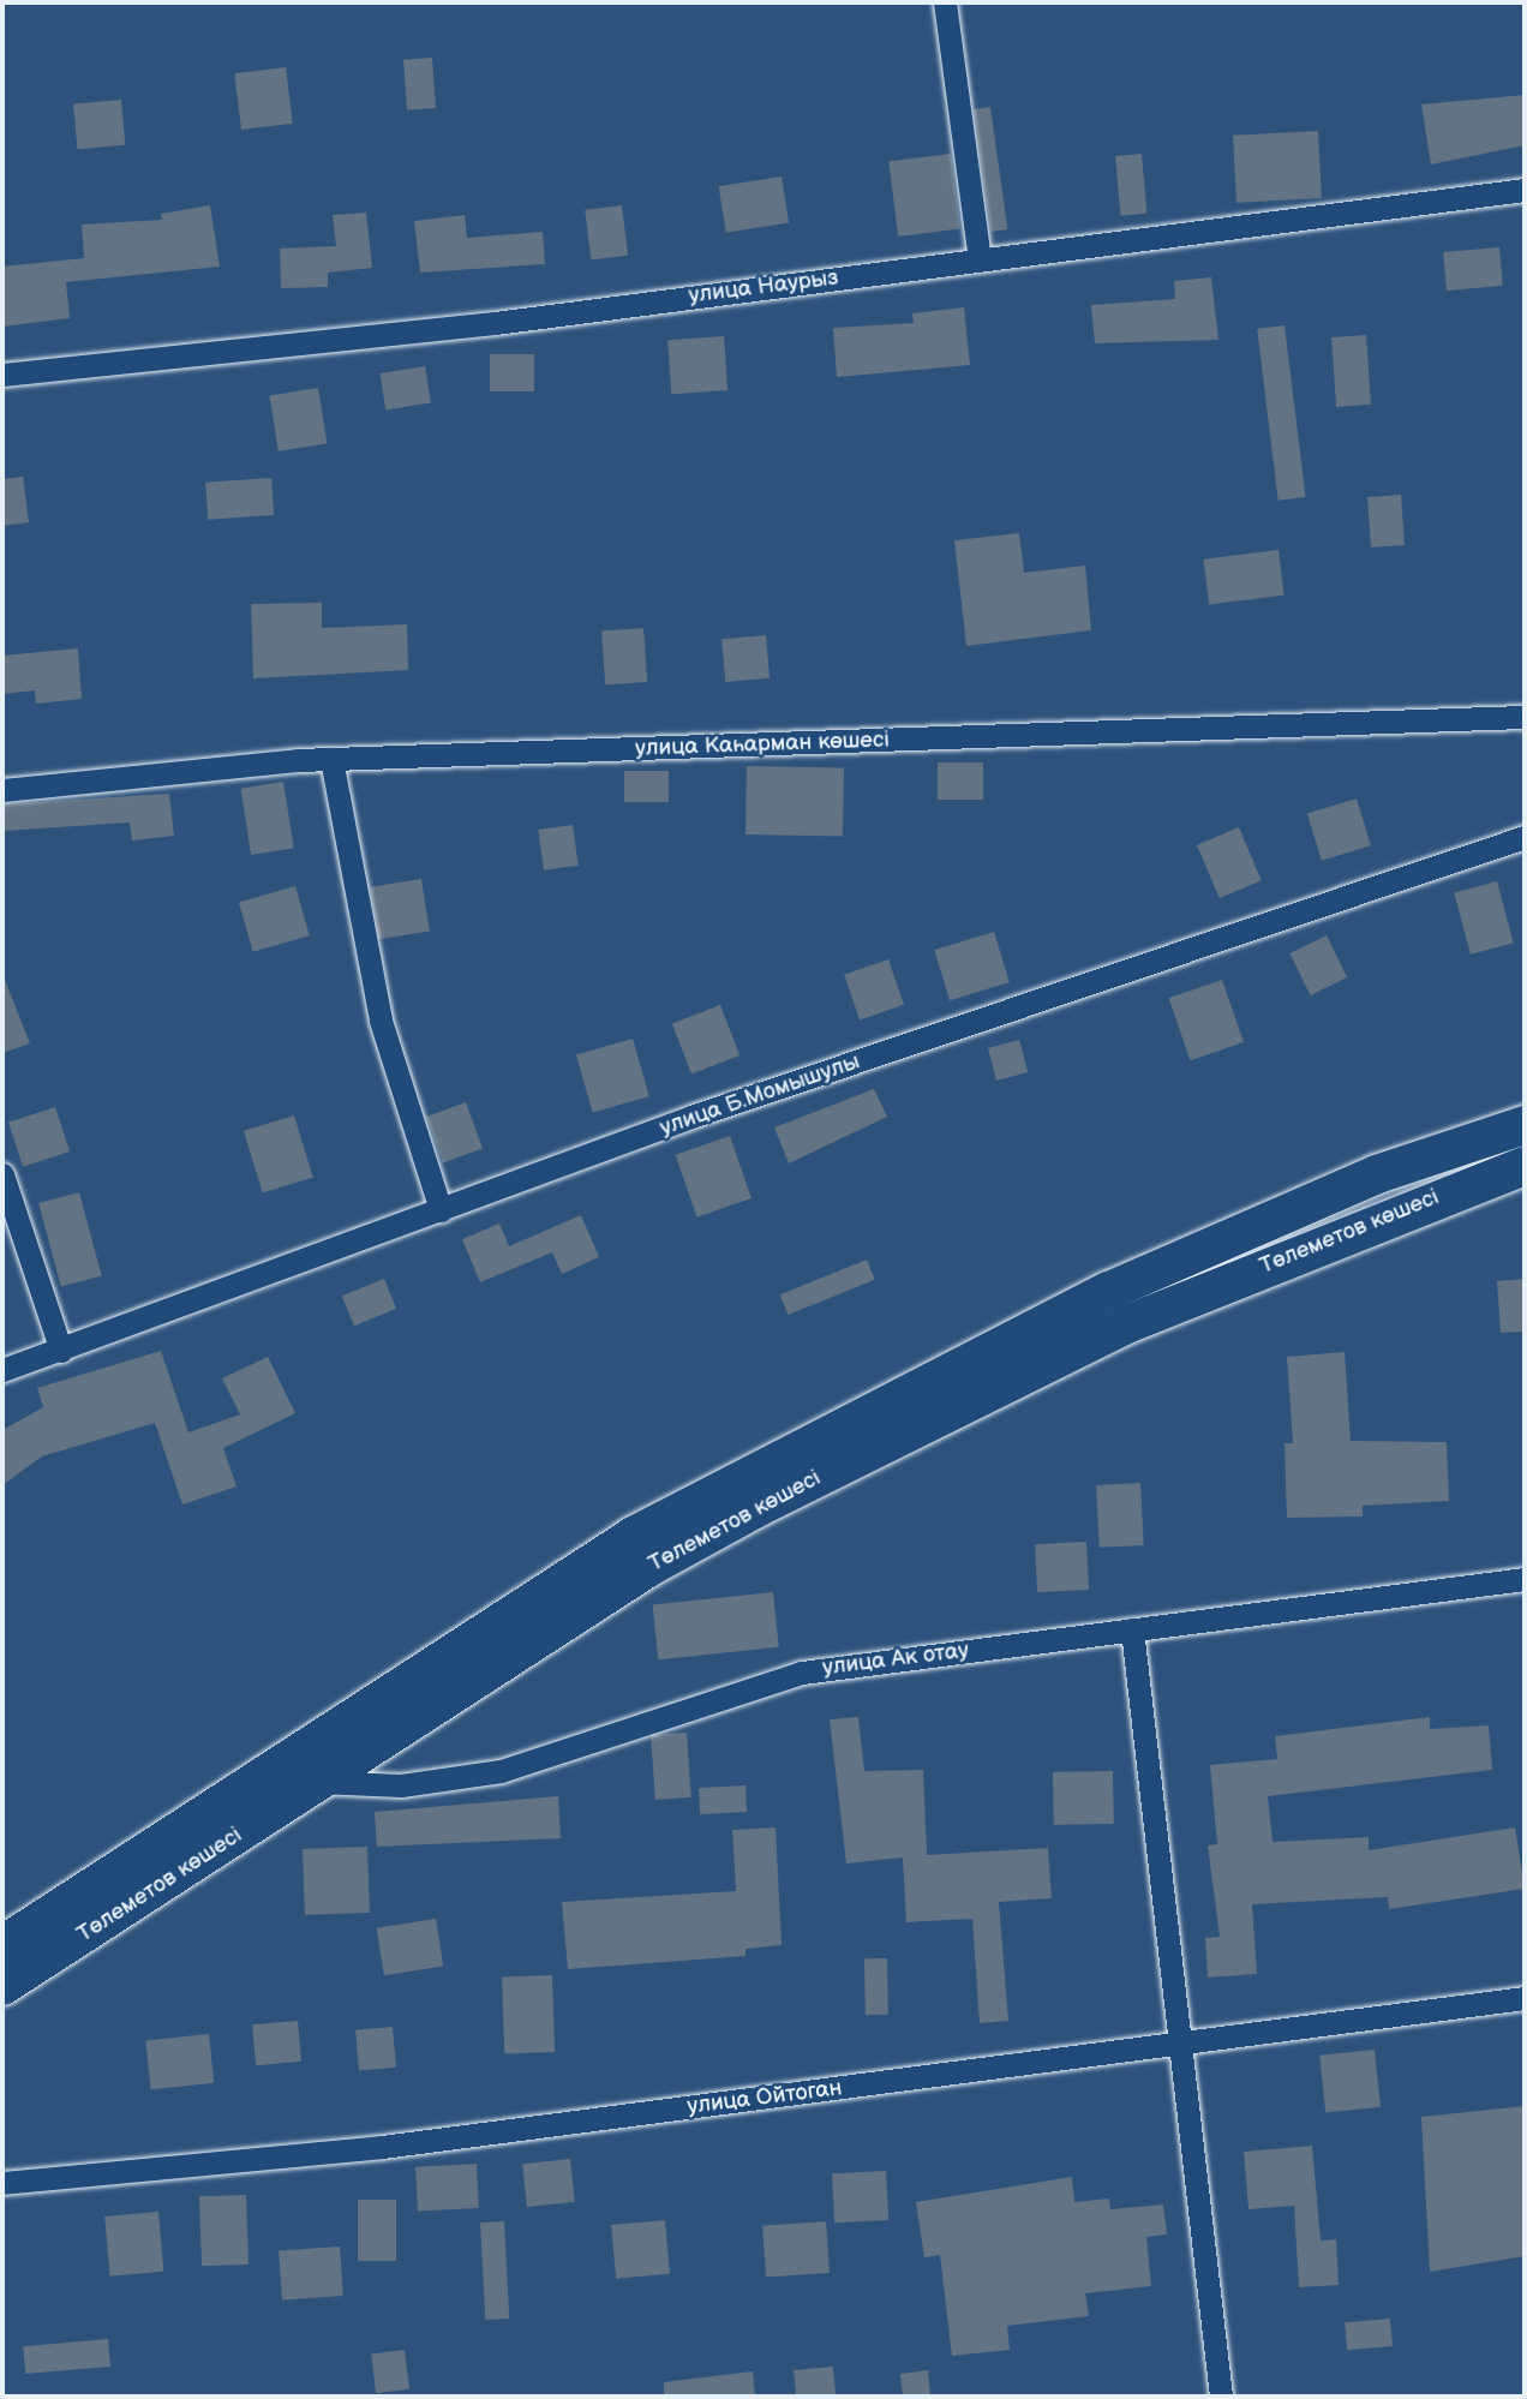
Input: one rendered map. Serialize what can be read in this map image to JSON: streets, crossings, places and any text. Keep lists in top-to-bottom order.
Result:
{
  "streets": {
    "main road": ["Төлеметов көшесі"],
    "street": [
      "улица Наурыз",
      "улица Каһарман көшесі",
      "улица Б.Момышулы",
      "улица Ак отау",
      "улица Ойтоган"
    ]
  },
  "crossings": [
    ["Төлеметов көшесі", "улица Ак отау"]
  ]
}
